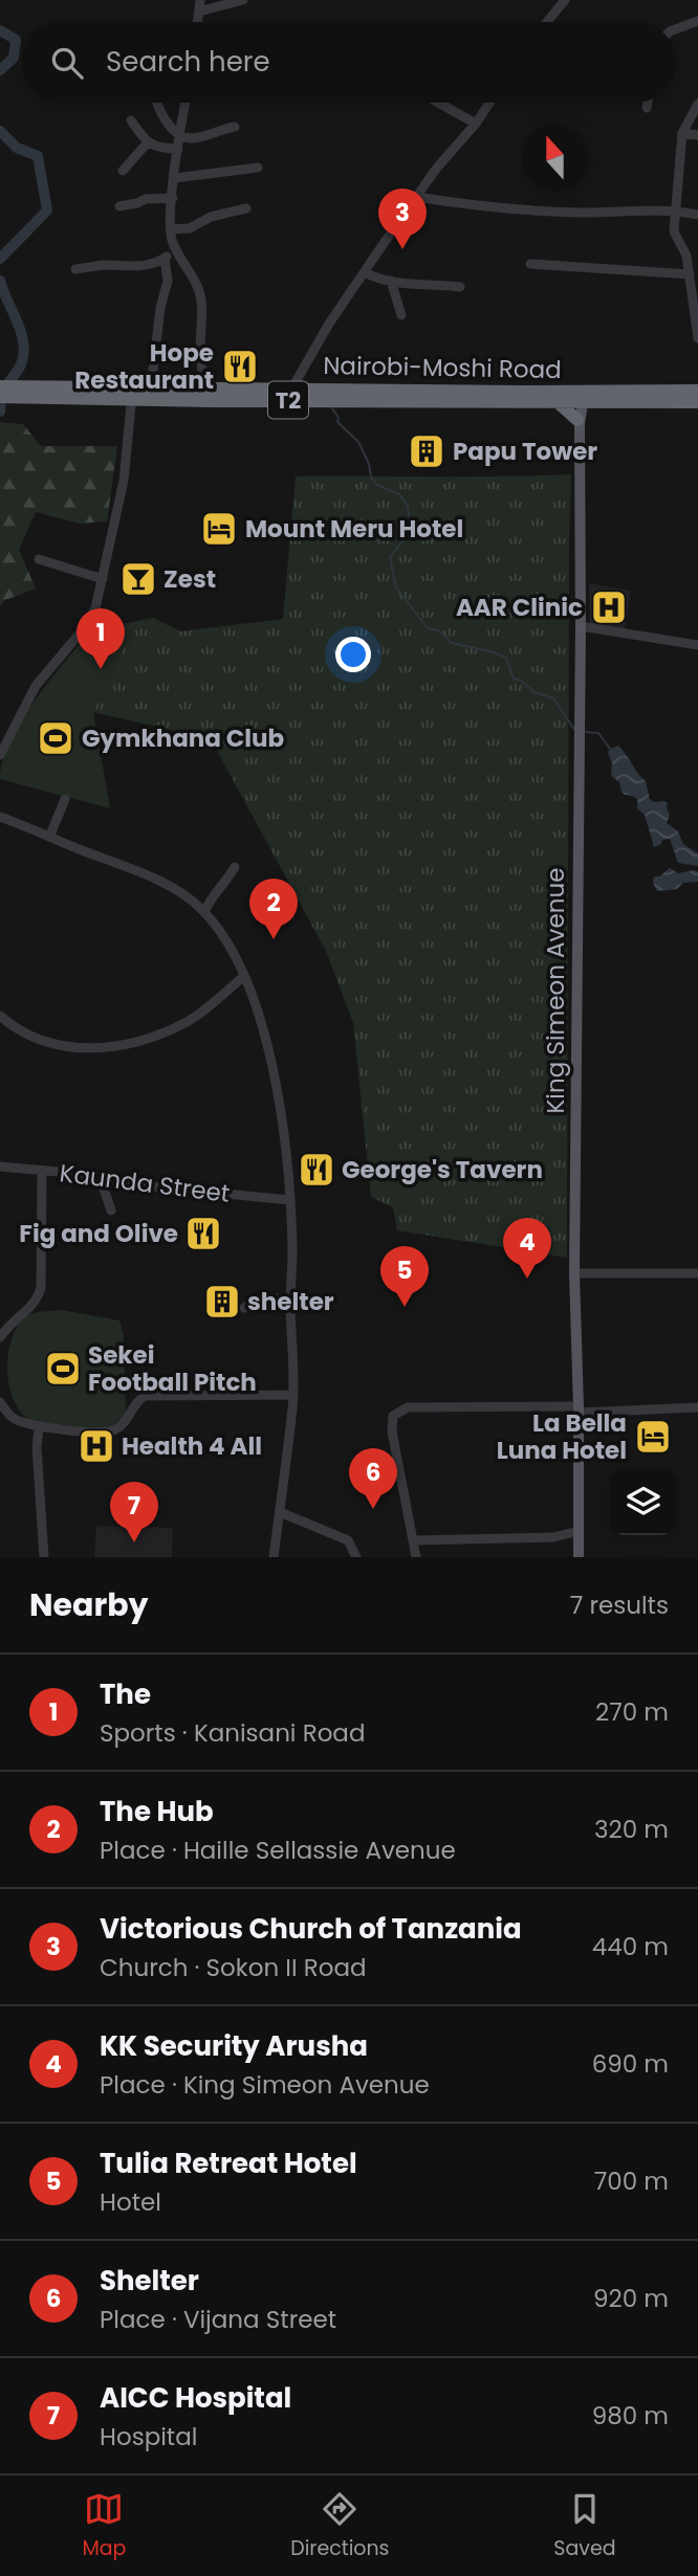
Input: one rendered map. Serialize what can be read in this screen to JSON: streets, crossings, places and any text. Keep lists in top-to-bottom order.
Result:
{
  "streets": {
    "highway": ["Nairobi-Moshi Road", "T2"],
    "main road": ["King Simeon Avenue"],
    "street": ["Kaunda Street"]
  },
  "crossings": [
    ["Nairobi-Moshi Road", "T2"],
    ["Nairobi-Moshi Road", "King Simeon Avenue"],
    ["T2", "King Simeon Avenue"]
  ],
  "places": {
    "restaurant": ["Hope Restaurant", "George's Tavern", "Fig and Olive"],
    "building": ["Papu Tower", "shelter"],
    "hotel": ["Mount Meru Hotel", "La Bella Luna Hotel"],
    "bar": ["Zest"],
    "hospital": ["AAR Clinic", "Health 4 All"],
    "sports": ["Gymkhana Club", "Sekei Football Pitch"]
  },
  "north": "top",
  "page": {
    "search": "Search here",
    "pins": [
      "3",
      "1",
      "2",
      "4",
      "5",
      "6",
      "7"
    ],
    "heading": ["Nearby", "7 results"],
    "list": [
      {
        "mark": "1",
        "name": "The",
        "note": "Sports · Kanisani Road",
        "value": "270 m"
      },
      {
        "mark": "2",
        "name": "The Hub",
        "note": "Place · Haille Sellassie Avenue",
        "value": "320 m"
      },
      {
        "mark": "3",
        "name": "Victorious Church of Tanzania",
        "note": "Church · Sokon II Road",
        "value": "440 m"
      },
      {
        "mark": "4",
        "name": "KK Security Arusha",
        "note": "Place · King Simeon Avenue",
        "value": "690 m"
      },
      {
        "mark": "5",
        "name": "Tulia Retreat Hotel",
        "note": "Hotel",
        "value": "700 m"
      },
      {
        "mark": "6",
        "name": "Shelter",
        "note": "Place · Vijana Street",
        "value": "920 m"
      },
      {
        "mark": "7",
        "name": "AICC Hospital",
        "note": "Hospital",
        "value": "980 m"
      }
    ],
    "nav": ["Map", "Directions", "Saved"]
  }
}
